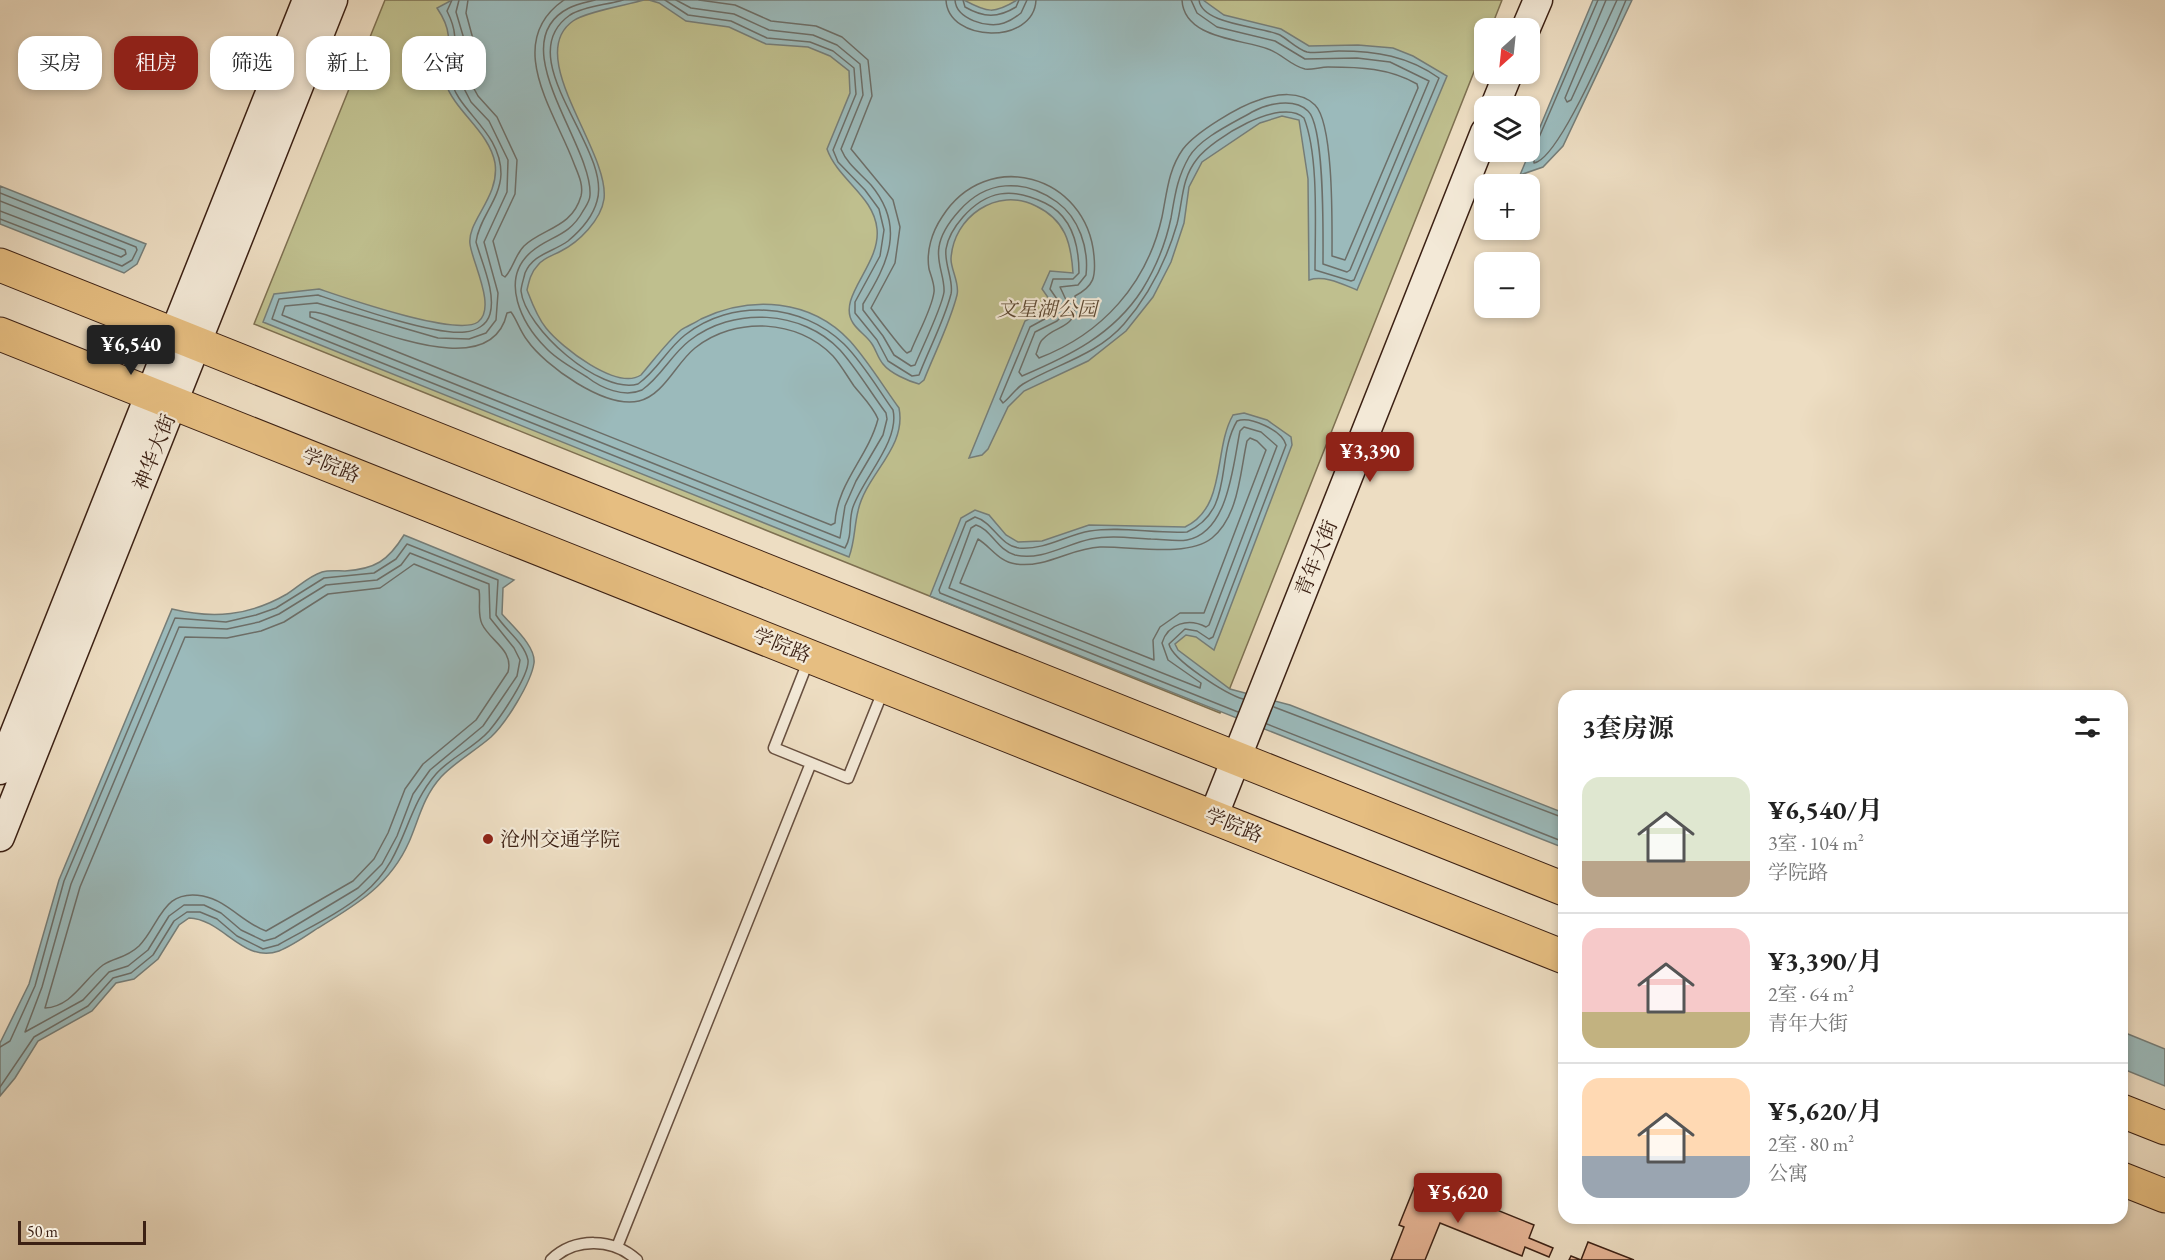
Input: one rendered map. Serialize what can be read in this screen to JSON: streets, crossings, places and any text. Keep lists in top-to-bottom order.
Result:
{
  "streets": {
    "main road": ["神华大街", "学院路", "青年大街"]
  },
  "crossings": [
    ["神华大街", "学院路"],
    ["学院路", "青年大街"]
  ],
  "parks": ["文星湖公园"],
  "places": ["沧州交通学院"],
  "scale_bar": "50 m",
  "north": "bottom left",
  "page": {
    "map_buttons": ["+", "−"],
    "chip": [
      "买房",
      "租房",
      "筛选",
      "新上",
      "公寓"
    ],
    "price": ["¥6,540", "¥3,390", "¥5,620"],
    "heading": "3套房源",
    "list": [
      {
        "name": "¥6,540/月",
        "note": "3室 · 104 m² · 学院路"
      },
      {
        "name": "¥3,390/月",
        "note": "2室 · 64 m² · 青年大街"
      },
      {
        "name": "¥5,620/月",
        "note": "2室 · 80 m² · 公寓"
      }
    ],
    "scale": "50 m"
  }
}
